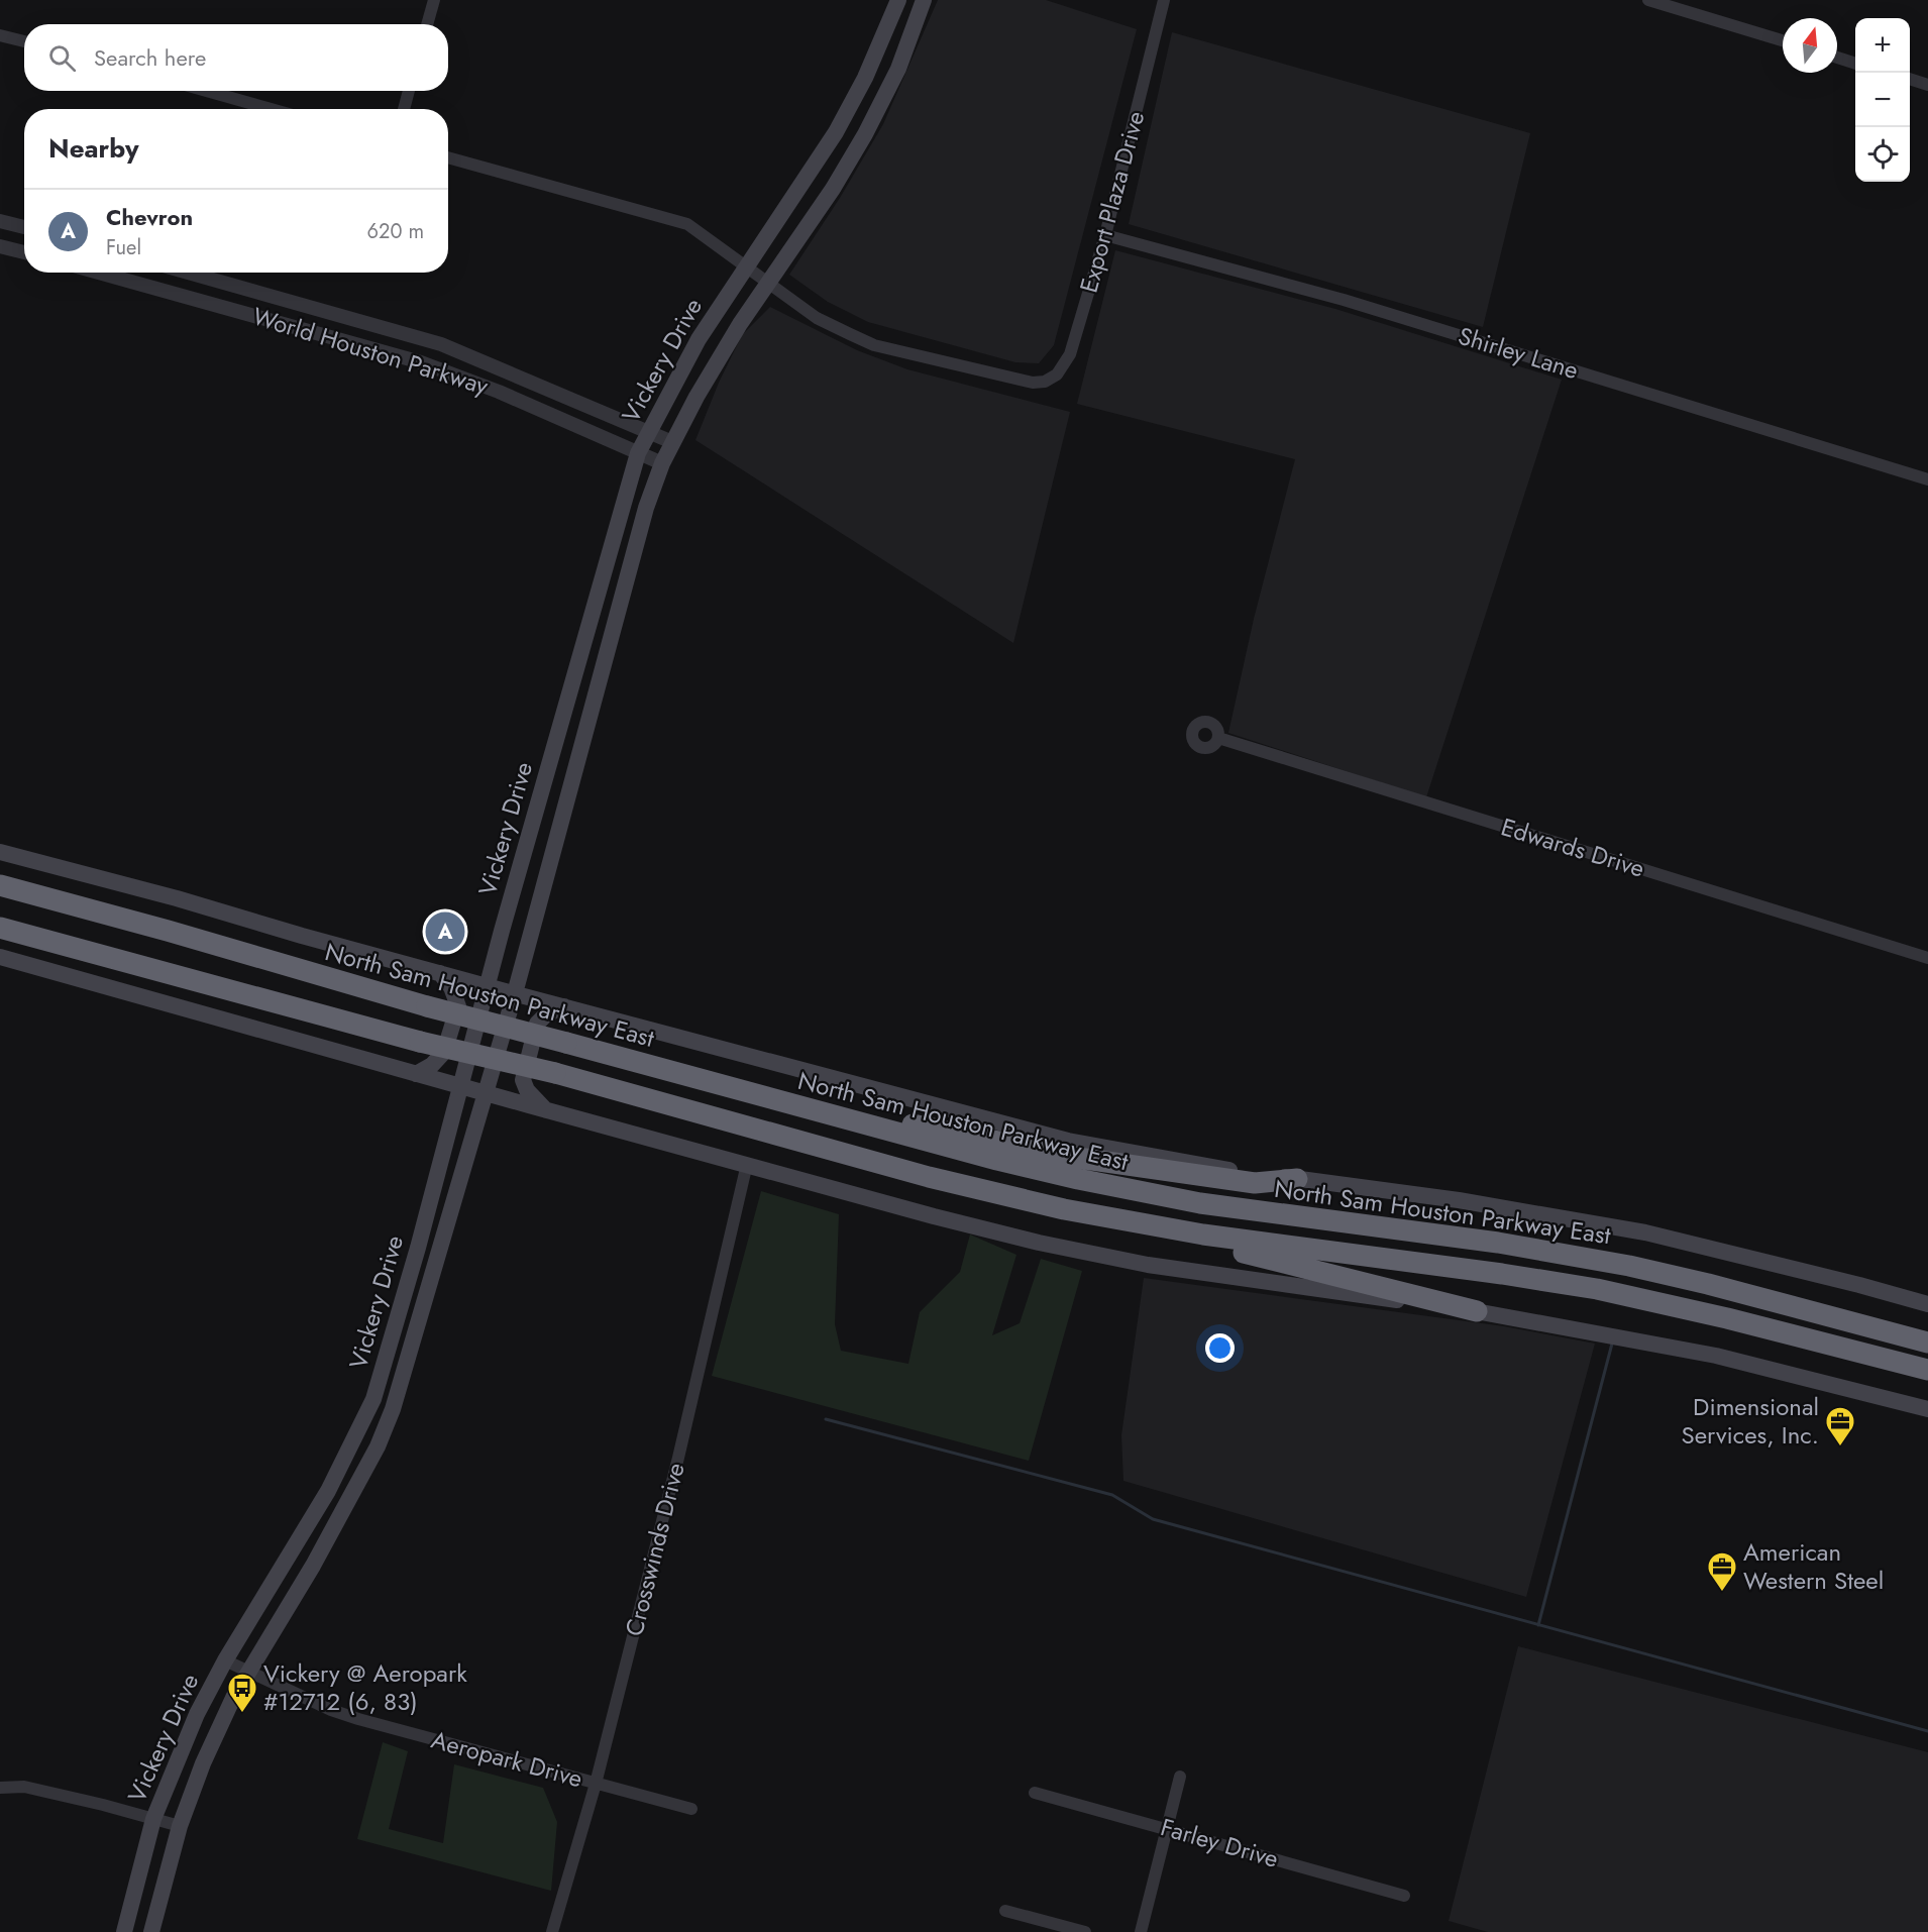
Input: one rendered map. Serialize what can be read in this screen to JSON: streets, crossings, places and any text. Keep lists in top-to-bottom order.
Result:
{
  "streets": {
    "highway": ["North Sam Houston Parkway East"],
    "main road": ["Vickery Drive"],
    "street": [
      "Export Plaza Drive",
      "World Houston Parkway",
      "Shirley Lane",
      "Edwards Drive",
      "Crosswinds Drive",
      "Aeropark Drive",
      "Farley Drive"
    ]
  },
  "crossings": [
    ["Export Plaza Drive", "Shirley Lane"],
    ["Export Plaza Drive", "Vickery Drive"],
    ["World Houston Parkway", "Vickery Drive"],
    ["Vickery Drive", "North Sam Houston Parkway East"],
    ["Vickery Drive", "Aeropark Drive"],
    ["Crosswinds Drive", "Aeropark Drive"]
  ],
  "places": {
    "office": ["Dimensional Services, Inc.", "American Western Steel"],
    "bus stop": ["Vickery @ Aeropark #12712 (6, 83)"]
  },
  "north": "top",
  "page": {
    "map_buttons": ["+", "−"],
    "search": "Search here",
    "heading": "Nearby",
    "list": [
      {
        "mark": "A",
        "name": "Chevron",
        "note": "Fuel",
        "value": "620 m"
      }
    ],
    "pins": "A"
  }
}
